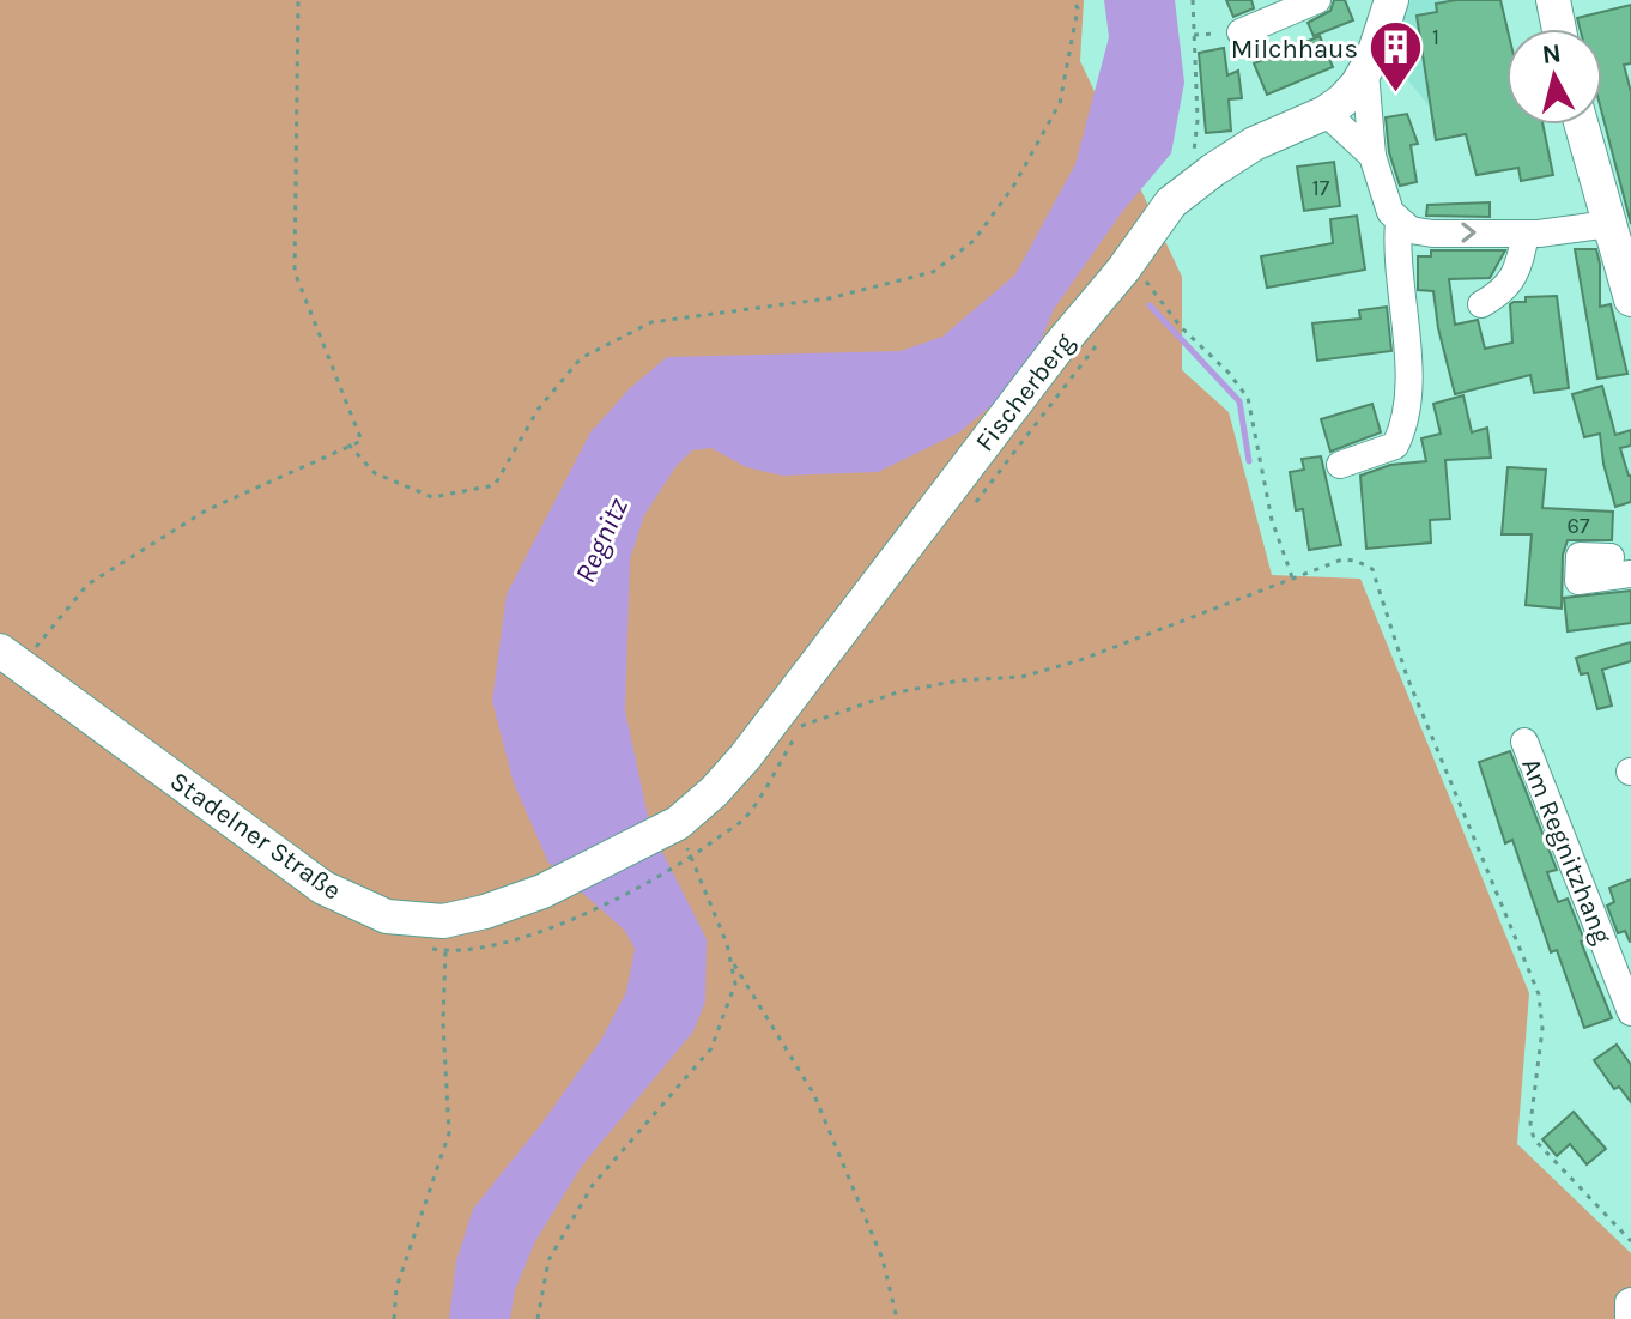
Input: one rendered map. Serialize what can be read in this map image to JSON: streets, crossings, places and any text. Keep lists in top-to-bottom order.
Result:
{
  "streets": {
    "main road": ["Fischerberg", "Stadelner Straße"],
    "street": ["Am Regnitzhang"]
  },
  "crossings": [
    ["Fischerberg", "Stadelner Straße"]
  ],
  "water": ["Regnitz"],
  "places": {
    "building": ["Milchhaus"]
  },
  "house_numbers": ["1", "17", "67"],
  "north": "top"
}
